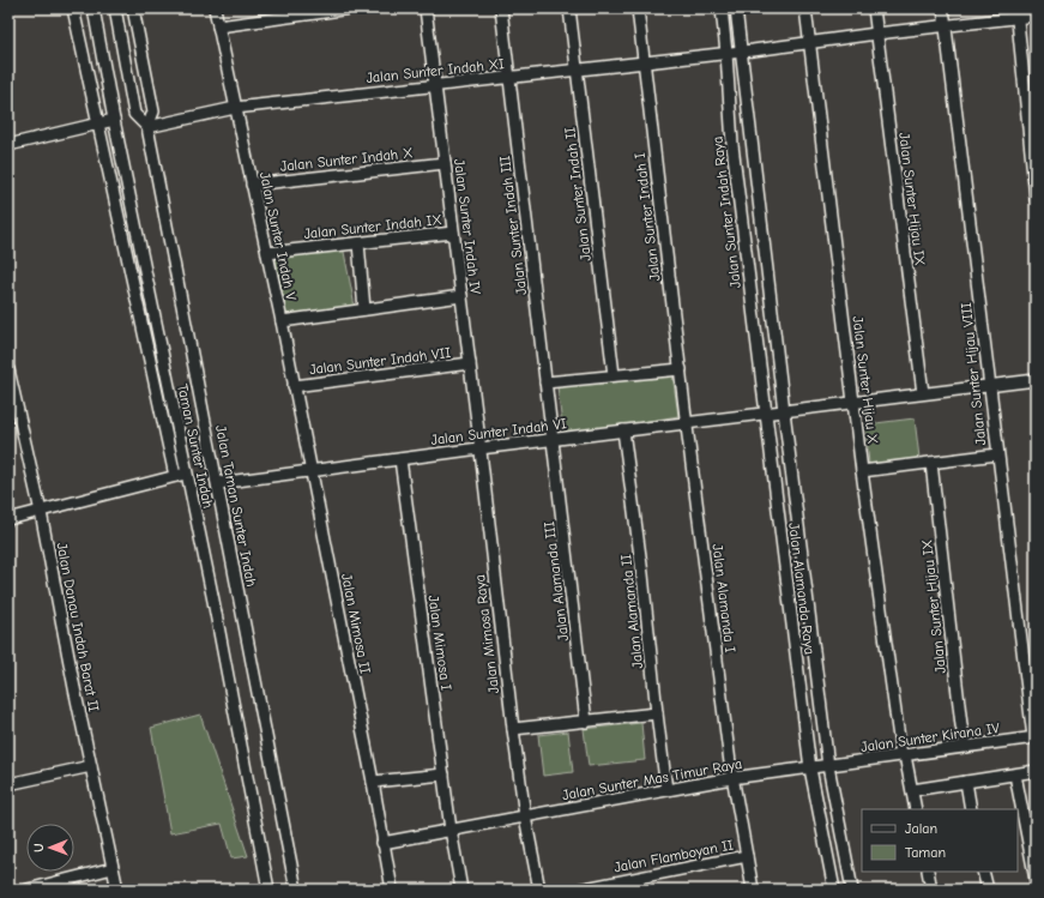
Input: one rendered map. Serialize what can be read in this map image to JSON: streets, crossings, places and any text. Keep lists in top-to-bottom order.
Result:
{
  "streets": {
    "street": [
      "Jalan Sunter Indah XI",
      "Jalan Sunter Indah X",
      "Jalan Sunter Indah II",
      "Jalan Sunter Hijau IX",
      "Jalan Sunter Indah Raya",
      "Jalan Sunter Indah I",
      "Jalan Sunter Indah III",
      "Jalan Sunter Indah IX",
      "Jalan Sunter Indah IV",
      "Jalan Sunter Indah V",
      "Jalan Sunter Indah VII",
      "Jalan Sunter Hijau VIII",
      "Jalan Sunter Hijau X",
      "Jalan Sunter Indah VI",
      "Taman Sunter Indah",
      "Jalan Taman Sunter Indah",
      "Jalan Alamanda III",
      "Jalan Alamanda Raya",
      "Jalan Alamanda I",
      "Jalan Alamanda II",
      "Jalan Mimosa II",
      "Jalan Danau Indah Barat II",
      "Jalan Mimosa Raya",
      "Jalan Mimosa I",
      "Jalan Sunter Kirana IV",
      "Jalan Sunter Mas Timur Raya",
      "Jalan Flamboyan II"
    ]
  },
  "crossings": [
    ["Jalan Sunter Indah XI", "Jalan Sunter Indah II"],
    ["Jalan Sunter Indah XI", "Jalan Sunter Hijau IX"],
    ["Jalan Sunter Indah XI", "Jalan Sunter Indah Raya"],
    ["Jalan Sunter Indah XI", "Jalan Sunter Indah I"],
    ["Jalan Sunter Indah XI", "Jalan Sunter Indah III"],
    ["Jalan Sunter Indah XI", "Jalan Sunter Indah IV"],
    ["Jalan Sunter Indah XI", "Jalan Sunter Indah V"],
    ["Jalan Sunter Indah XI", "Jalan Sunter Hijau VIII"],
    ["Jalan Sunter Indah XI", "Jalan Sunter Hijau X"],
    ["Jalan Sunter Indah XI", "Jalan Taman Sunter Indah"],
    ["Jalan Sunter Indah X", "Jalan Sunter Indah IV"],
    ["Jalan Sunter Indah X", "Jalan Sunter Indah V"],
    ["Jalan Sunter Hijau IX", "Jalan Sunter Indah VI"],
    ["Jalan Sunter Hijau IX", "Jalan Sunter Kirana IV"],
    ["Jalan Sunter Indah Raya", "Jalan Sunter Indah VI"],
    ["Jalan Sunter Indah Raya", "Jalan Alamanda Raya"],
    ["Jalan Sunter Indah I", "Jalan Sunter Indah VI"],
    ["Jalan Sunter Indah I", "Jalan Alamanda I"],
    ["Jalan Sunter Indah III", "Jalan Sunter Indah VI"],
    ["Jalan Sunter Indah III", "Jalan Alamanda III"],
    ["Jalan Sunter Indah IX", "Jalan Sunter Indah IV"],
    ["Jalan Sunter Indah IX", "Jalan Sunter Indah V"],
    ["Jalan Sunter Indah IV", "Jalan Sunter Indah VII"],
    ["Jalan Sunter Indah IV", "Jalan Sunter Indah VI"],
    ["Jalan Sunter Indah IV", "Jalan Mimosa Raya"],
    ["Jalan Sunter Indah V", "Jalan Sunter Indah VII"],
    ["Jalan Sunter Indah V", "Jalan Sunter Indah VI"],
    ["Jalan Sunter Indah V", "Jalan Mimosa II"],
    ["Jalan Sunter Hijau VIII", "Jalan Sunter Indah VI"],
    ["Jalan Sunter Hijau VIII", "Jalan Sunter Kirana IV"],
    ["Jalan Sunter Hijau X", "Jalan Sunter Indah VI"],
    ["Jalan Sunter Hijau X", "Jalan Sunter Kirana IV"],
    ["Jalan Sunter Indah VI", "Jalan Taman Sunter Indah"],
    ["Jalan Sunter Indah VI", "Jalan Alamanda III"],
    ["Jalan Sunter Indah VI", "Jalan Alamanda Raya"],
    ["Jalan Sunter Indah VI", "Jalan Alamanda I"],
    ["Jalan Sunter Indah VI", "Jalan Alamanda II"],
    ["Jalan Sunter Indah VI", "Jalan Mimosa II"],
    ["Jalan Sunter Indah VI", "Jalan Mimosa Raya"],
    ["Jalan Sunter Indah VI", "Jalan Mimosa I"],
    ["Jalan Alamanda Raya", "Jalan Sunter Kirana IV"],
    ["Jalan Alamanda Raya", "Jalan Sunter Mas Timur Raya"],
    ["Jalan Alamanda I", "Jalan Sunter Mas Timur Raya"],
    ["Jalan Alamanda I", "Jalan Flamboyan II"],
    ["Jalan Alamanda II", "Jalan Sunter Mas Timur Raya"],
    ["Jalan Mimosa II", "Jalan Sunter Mas Timur Raya"],
    ["Jalan Mimosa Raya", "Jalan Sunter Mas Timur Raya"],
    ["Jalan Mimosa I", "Jalan Sunter Mas Timur Raya"],
    ["Jalan Sunter Kirana IV", "Jalan Sunter Mas Timur Raya"]
  ],
  "legend": ["Jalan", "Taman"],
  "north": "left"
}
